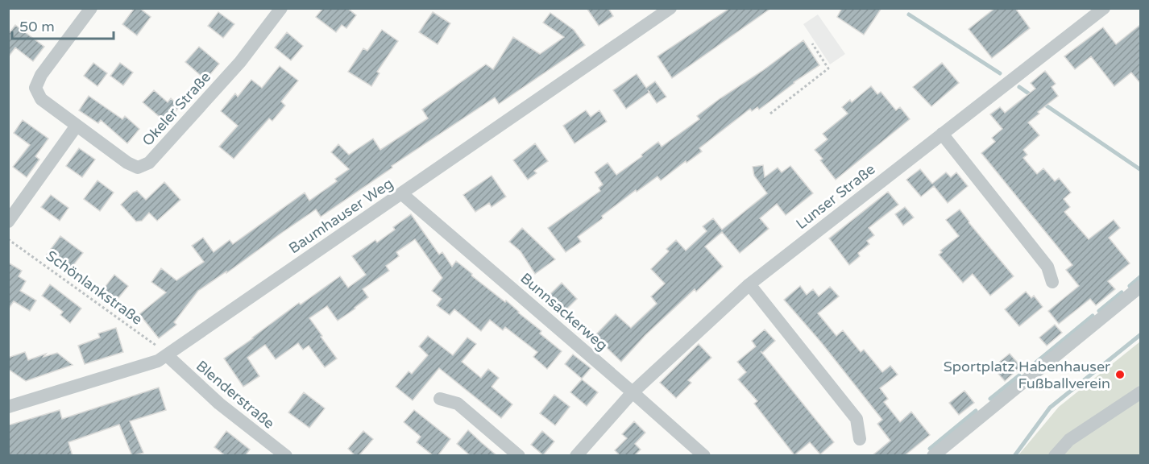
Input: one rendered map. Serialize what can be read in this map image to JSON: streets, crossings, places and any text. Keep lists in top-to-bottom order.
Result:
{
  "streets": {
    "street": [
      "Okeler Straße",
      "Lunser Straße",
      "Baumhauser Weg",
      "Bunnsackerweg",
      "Blenderstraße"
    ],
    "path": ["Schönlankstraße"]
  },
  "crossings": [
    ["Lunser Straße", "Bunnsackerweg"],
    ["Baumhauser Weg", "Schönlankstraße"],
    ["Baumhauser Weg", "Bunnsackerweg"],
    ["Baumhauser Weg", "Blenderstraße"],
    ["Schönlankstraße", "Blenderstraße"]
  ],
  "places": ["Sportplatz Habenhauser Fußballverein"],
  "scale_bar": "50 m"
}
